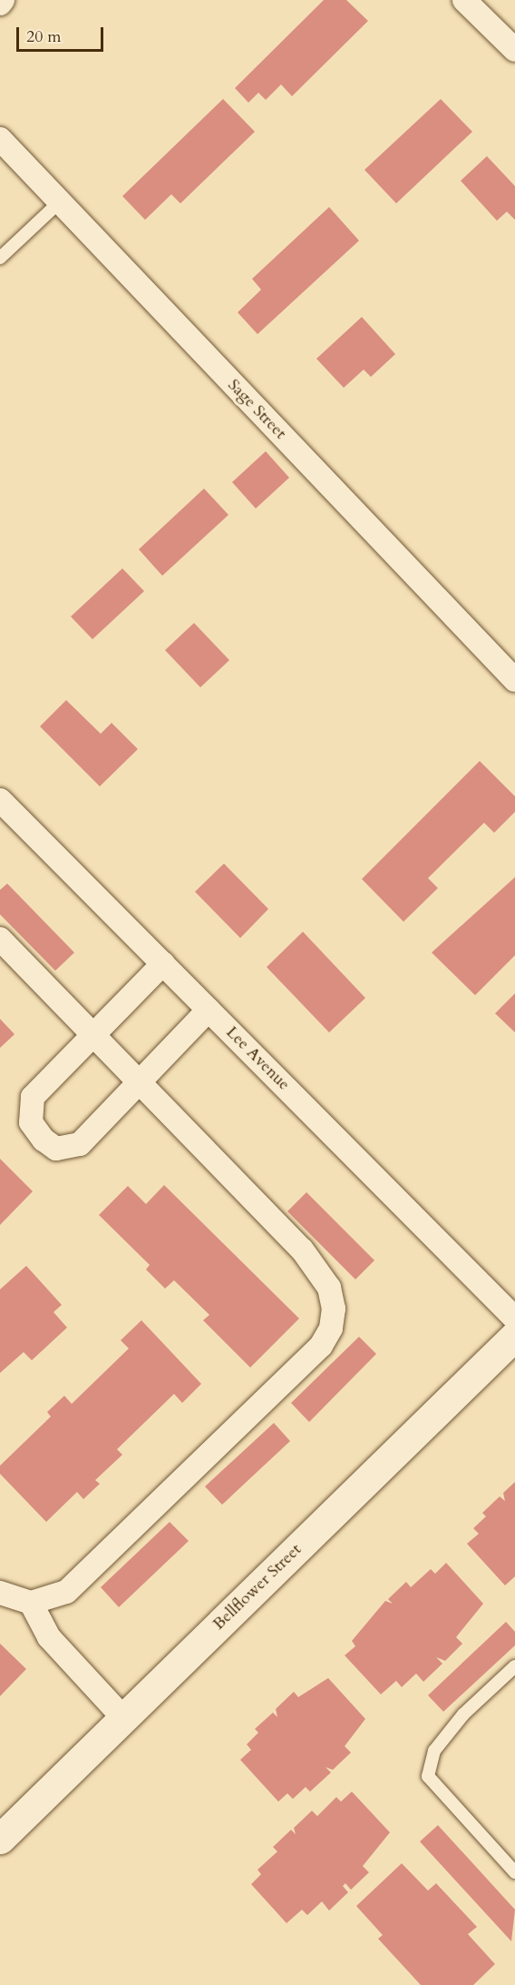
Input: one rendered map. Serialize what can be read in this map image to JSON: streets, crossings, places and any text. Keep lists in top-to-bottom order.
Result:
{
  "streets": {
    "street": ["Sage Street", "Lee Avenue", "Bellflower Street"]
  },
  "scale_bar": "20 m"
}
